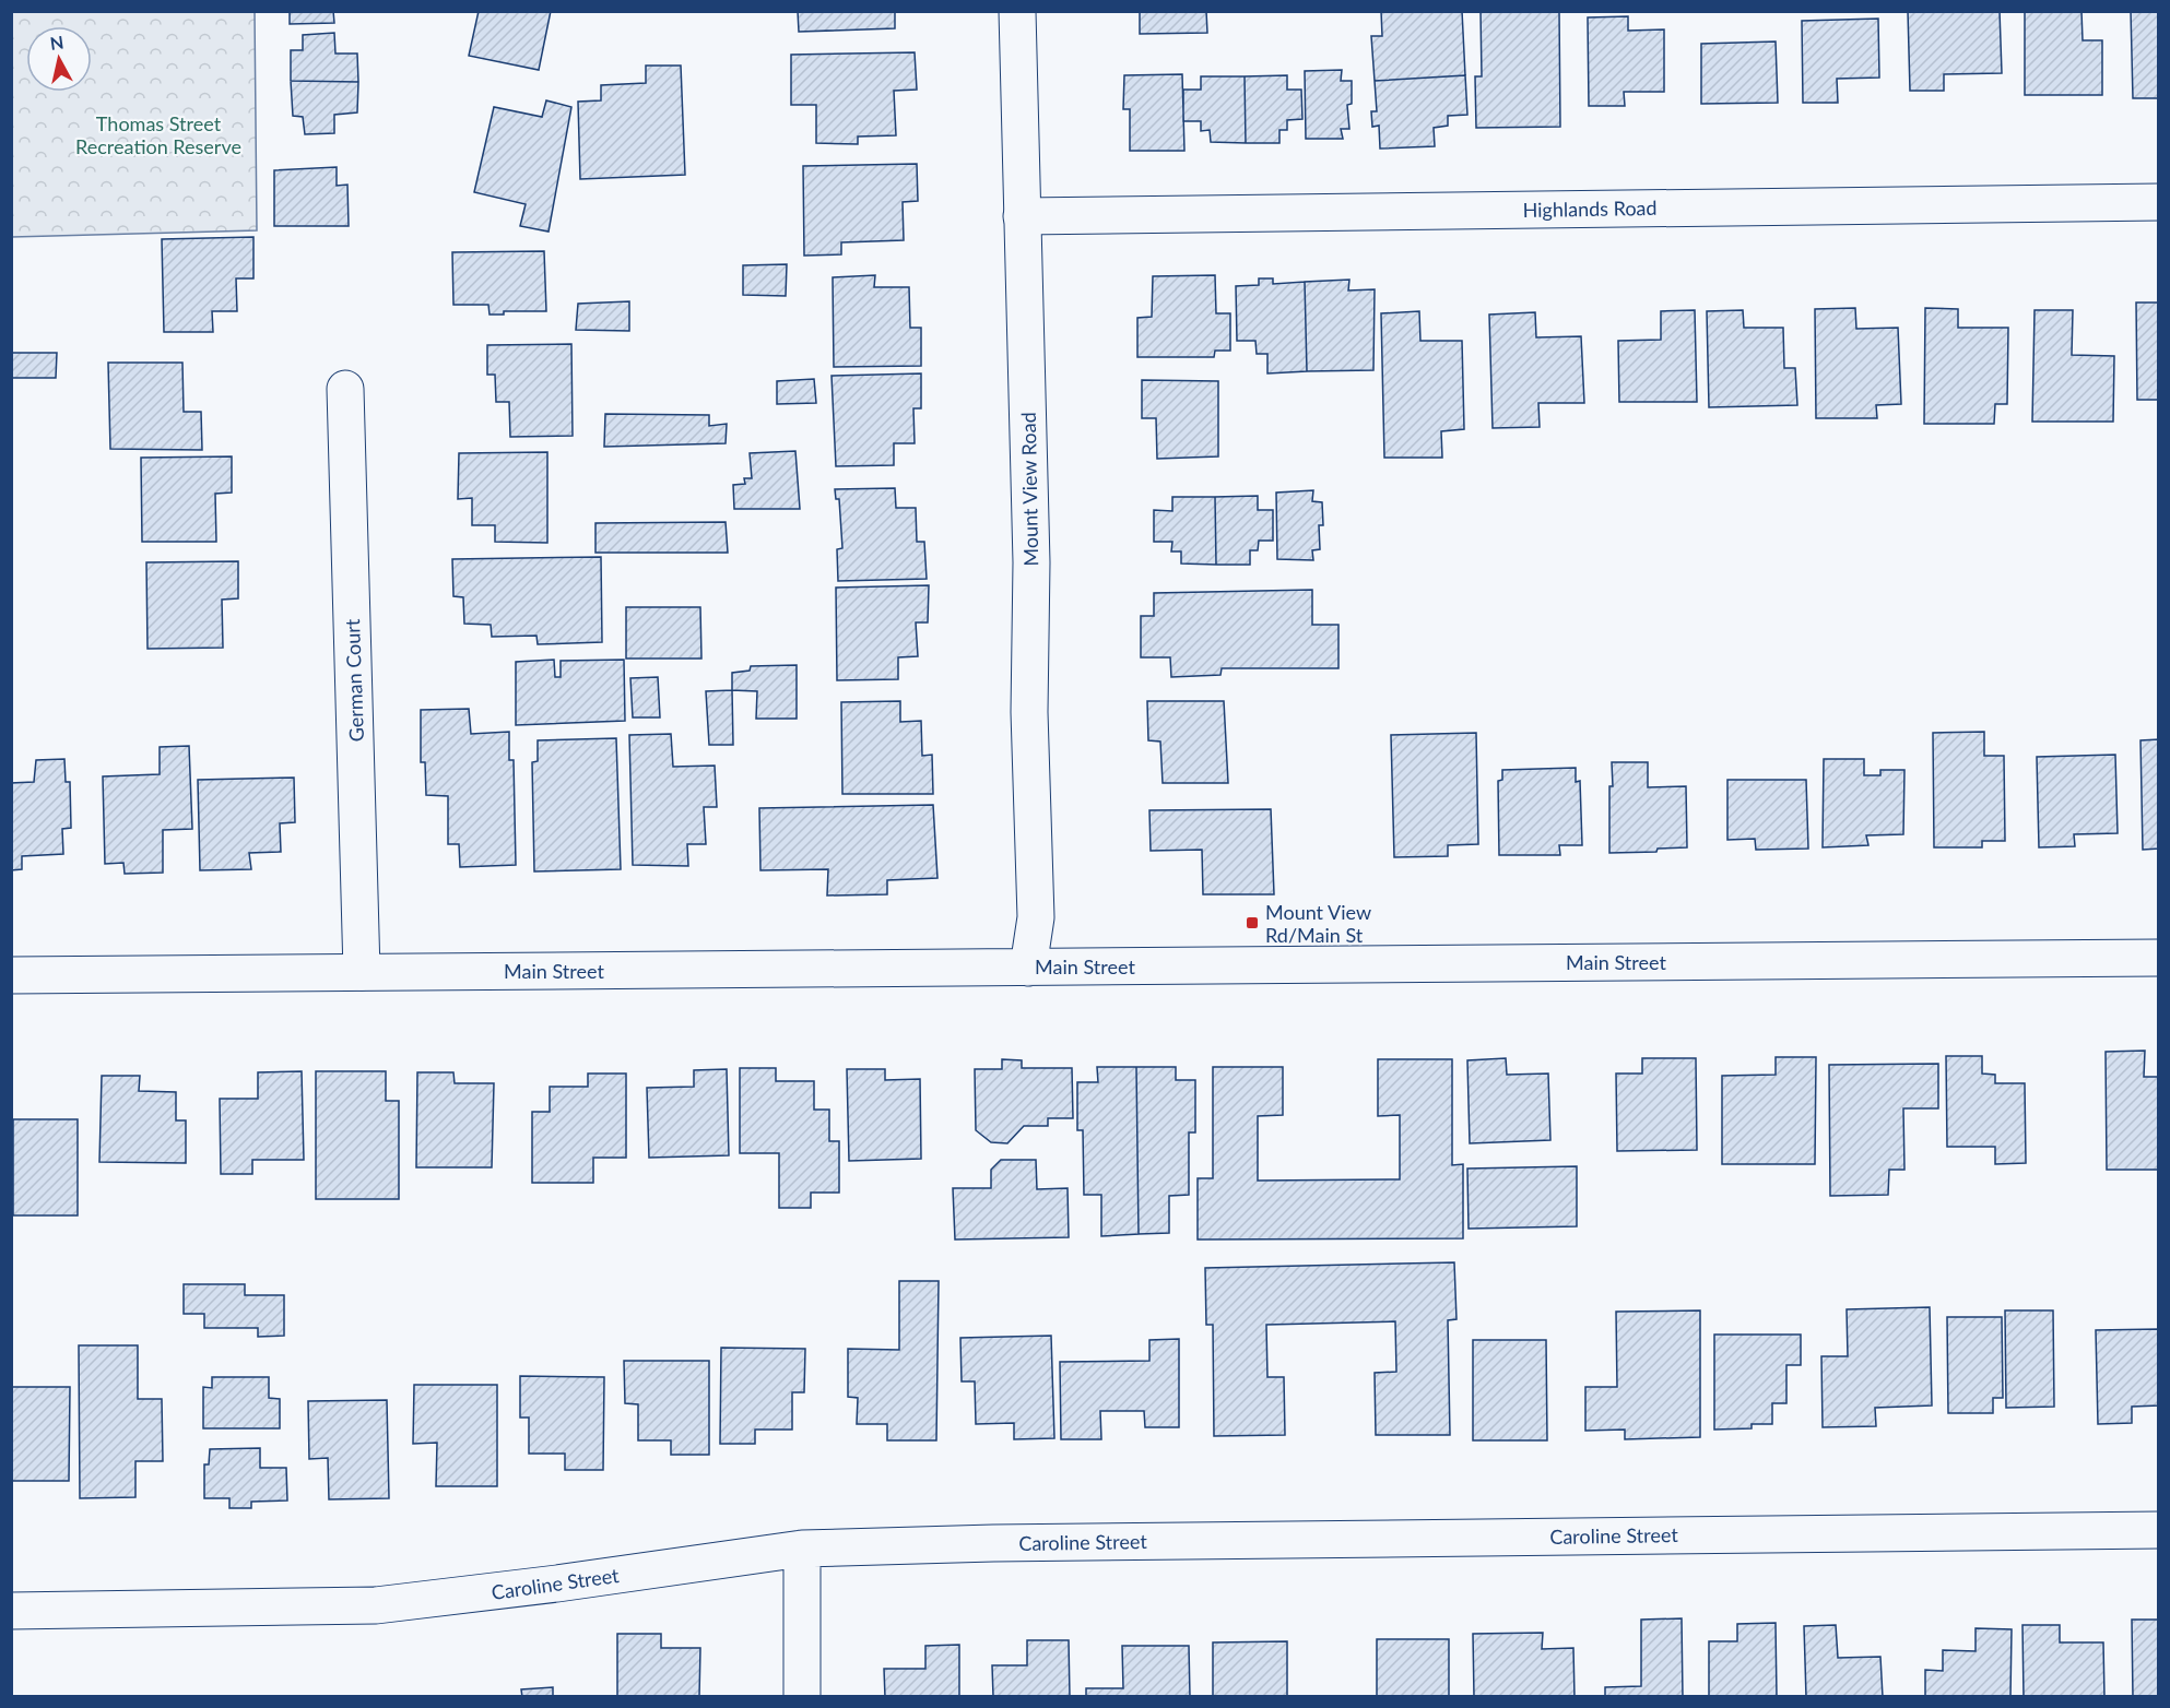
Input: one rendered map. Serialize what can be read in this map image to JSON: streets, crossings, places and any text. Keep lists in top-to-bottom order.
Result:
{
  "streets": {
    "street": [
      "Highlands Road",
      "Mount View Road",
      "German Court",
      "Main Street",
      "Caroline Street"
    ]
  },
  "crossings": [
    ["Highlands Road", "Mount View Road"],
    ["Mount View Road", "Main Street"],
    ["German Court", "Main Street"]
  ],
  "parks": ["Thomas Street Recreation Reserve"],
  "places": {
    "transit": ["Mount View Rd/Main St"]
  },
  "north": "top"
}
